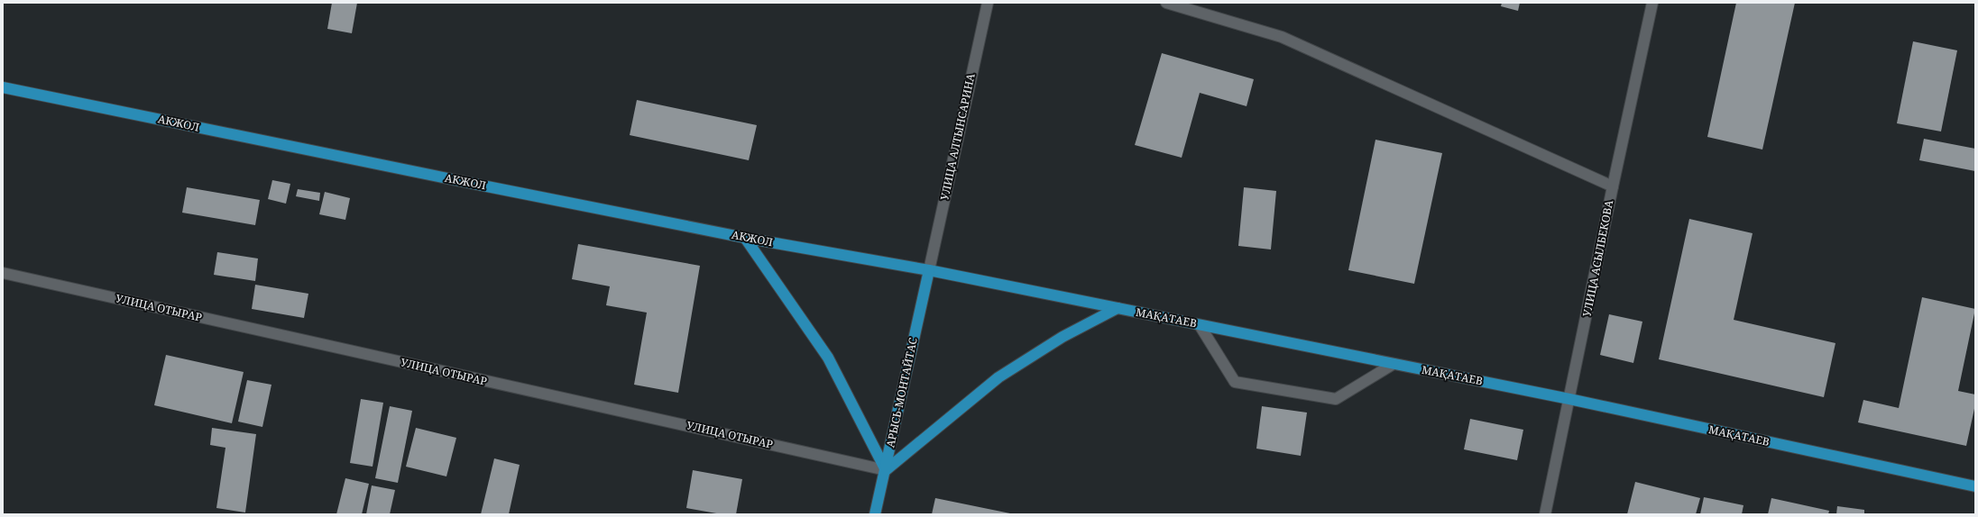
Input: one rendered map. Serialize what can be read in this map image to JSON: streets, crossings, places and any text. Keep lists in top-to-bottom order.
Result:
{
  "streets": {
    "main road": ["АКЖОЛ", "МАҚАТАЕВ", "АРЫСЬ-МОНТАЙТАС"],
    "street": ["УЛИЦА АЛТЫНСАРИНА", "УЛИЦА АСЫЛБЕКОВА", "УЛИЦА ОТЫРАР"]
  },
  "crossings": [
    ["АКЖОЛ", "УЛИЦА АЛТЫНСАРИНА"],
    ["АКЖОЛ", "МАҚАТАЕВ"],
    ["АКЖОЛ", "АРЫСЬ-МОНТАЙТАС"],
    ["УЛИЦА АЛТЫНСАРИНА", "МАҚАТАЕВ"],
    ["УЛИЦА АЛТЫНСАРИНА", "АРЫСЬ-МОНТАЙТАС"],
    ["УЛИЦА АСЫЛБЕКОВА", "МАҚАТАЕВ"],
    ["УЛИЦА ОТЫРАР", "АРЫСЬ-МОНТАЙТАС"],
    ["МАҚАТАЕВ", "АРЫСЬ-МОНТАЙТАС"]
  ]
}
